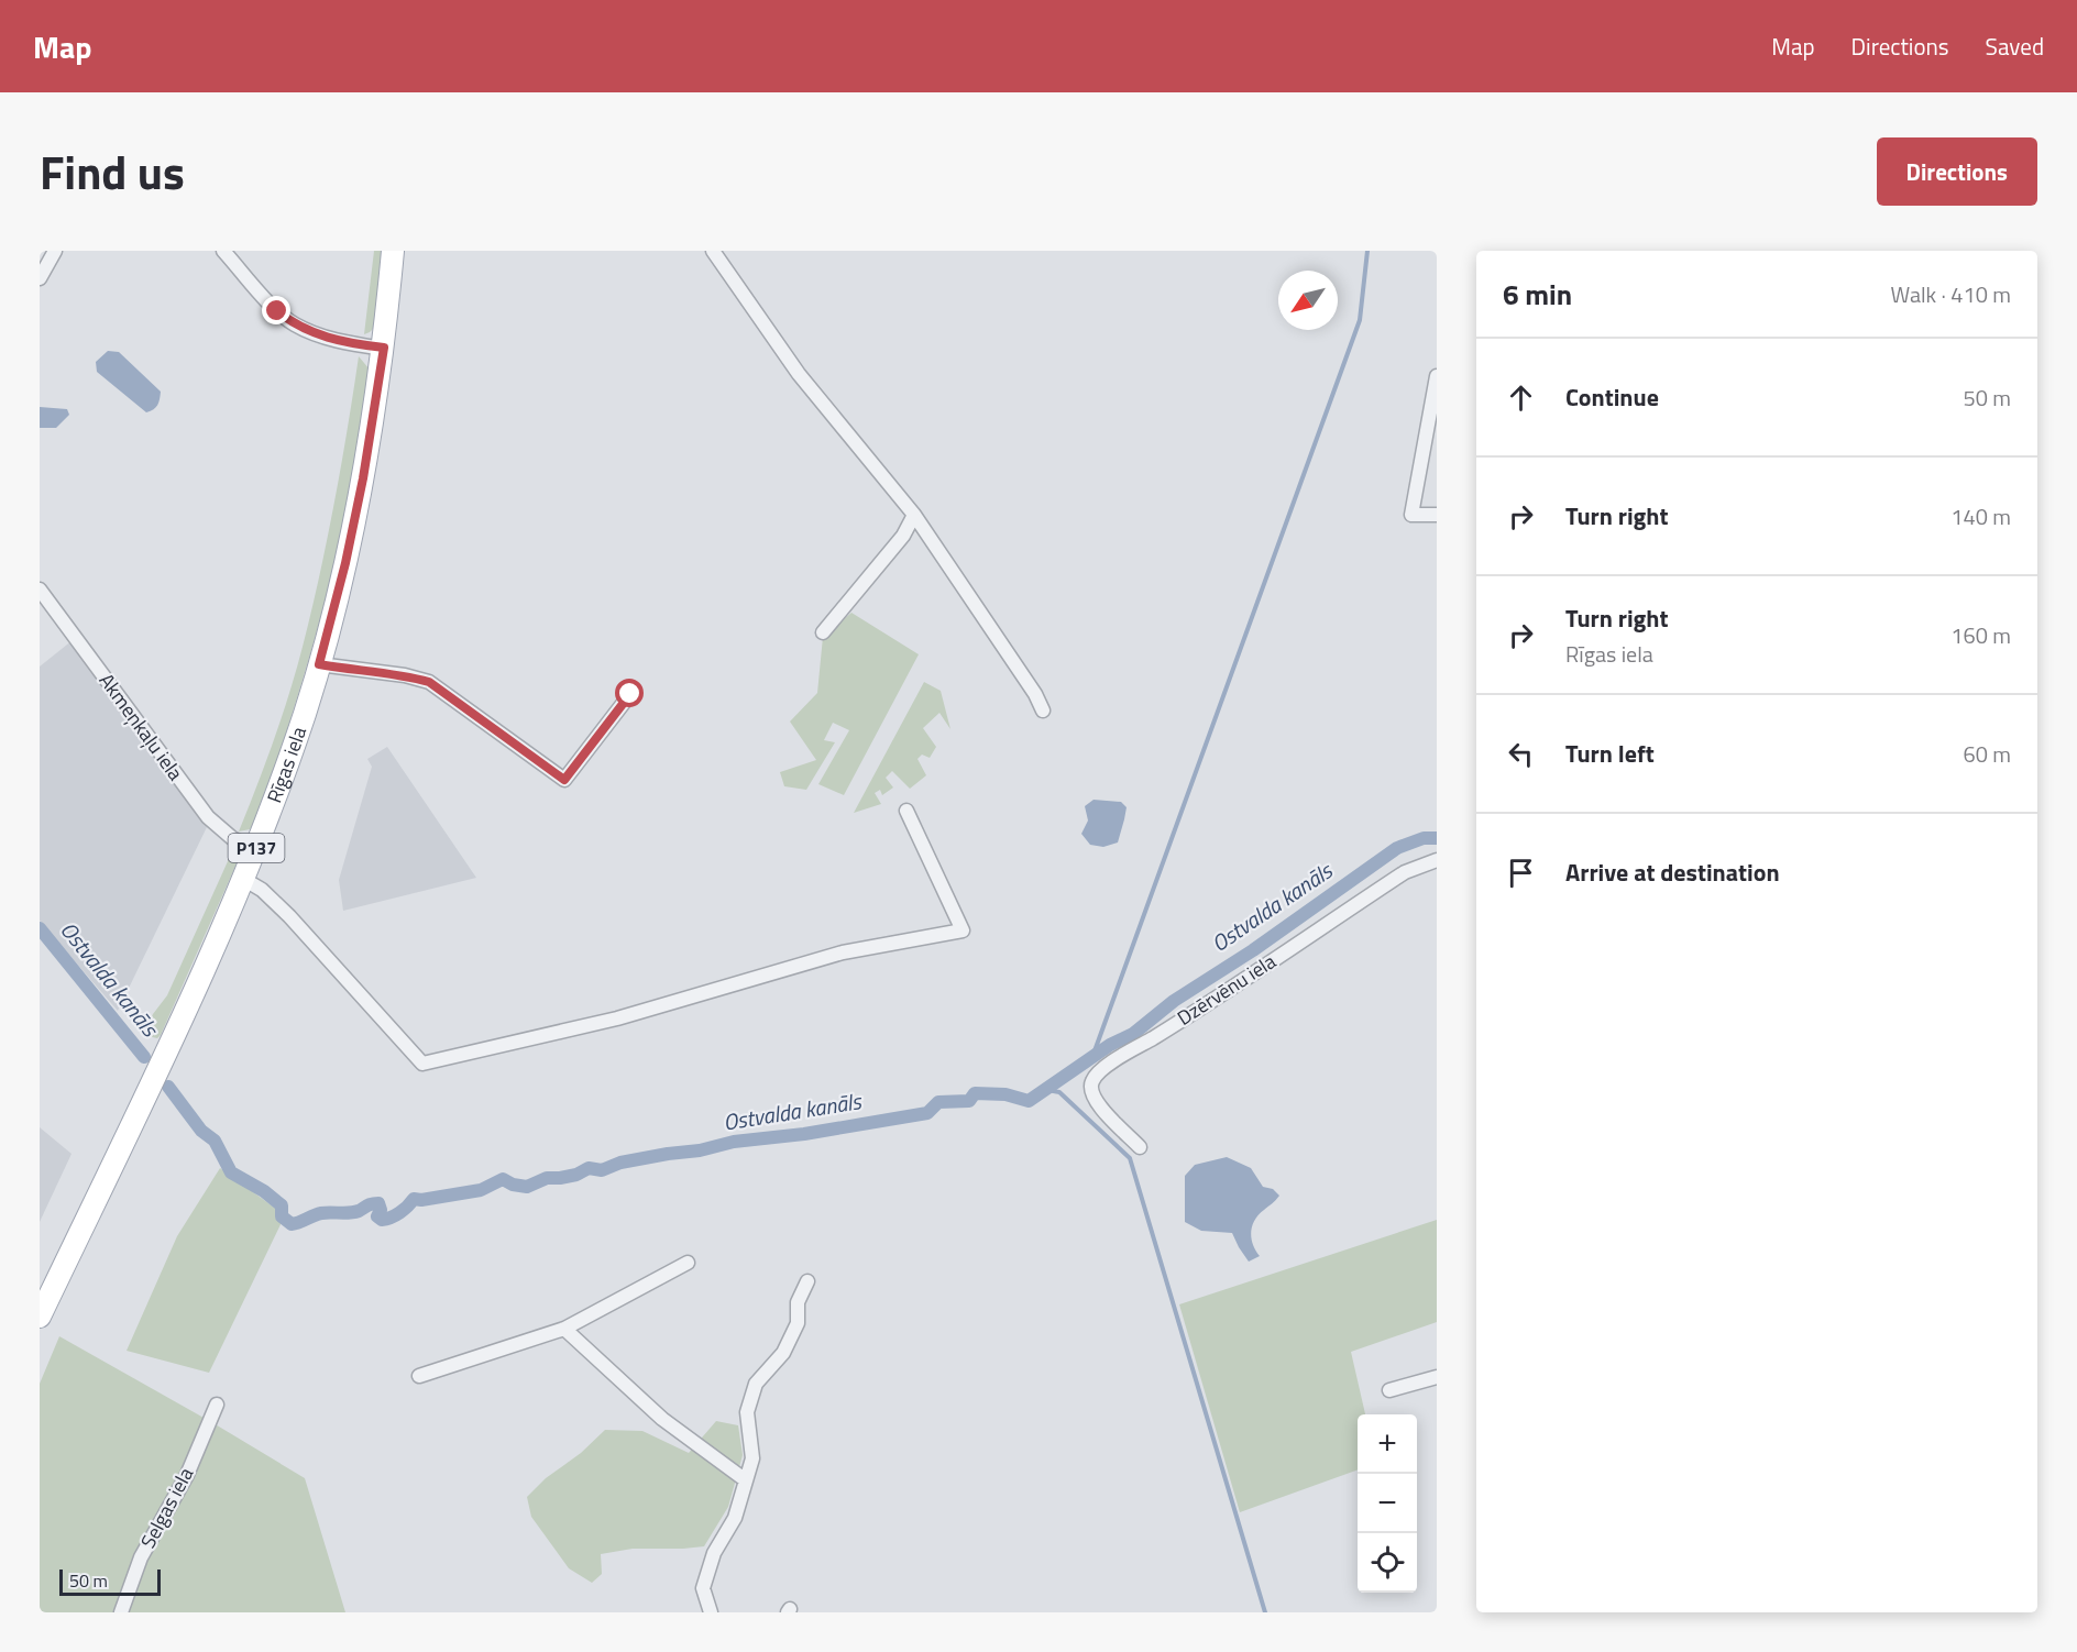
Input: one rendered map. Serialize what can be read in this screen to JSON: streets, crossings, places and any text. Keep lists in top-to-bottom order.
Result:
{
  "streets": {
    "main road": ["Rīgas iela", "P137"],
    "street": ["Akmeņkaļu iela", "Dzērvēnu iela", "Selgas iela"]
  },
  "crossings": [
    ["Akmeņkaļu iela", "Rīgas iela"]
  ],
  "water": ["Ostvalda kanāls"],
  "scale_bar": "50 m",
  "north": "bottom left",
  "page": {
    "header": "Map",
    "nav": ["Map", "Directions", "Saved"],
    "title": "Find us",
    "buttons": "Directions",
    "heading": ["6 min", "Walk · 410 m"],
    "list": [
      ["Continue", "50 m"],
      ["Turn right", "140 m"],
      ["Turn right", "Rīgas iela", "160 m"],
      ["Turn left", "60 m"],
      "Arrive at destination"
    ],
    "map_buttons": ["+", "−"],
    "scale": "50 m"
  }
}
